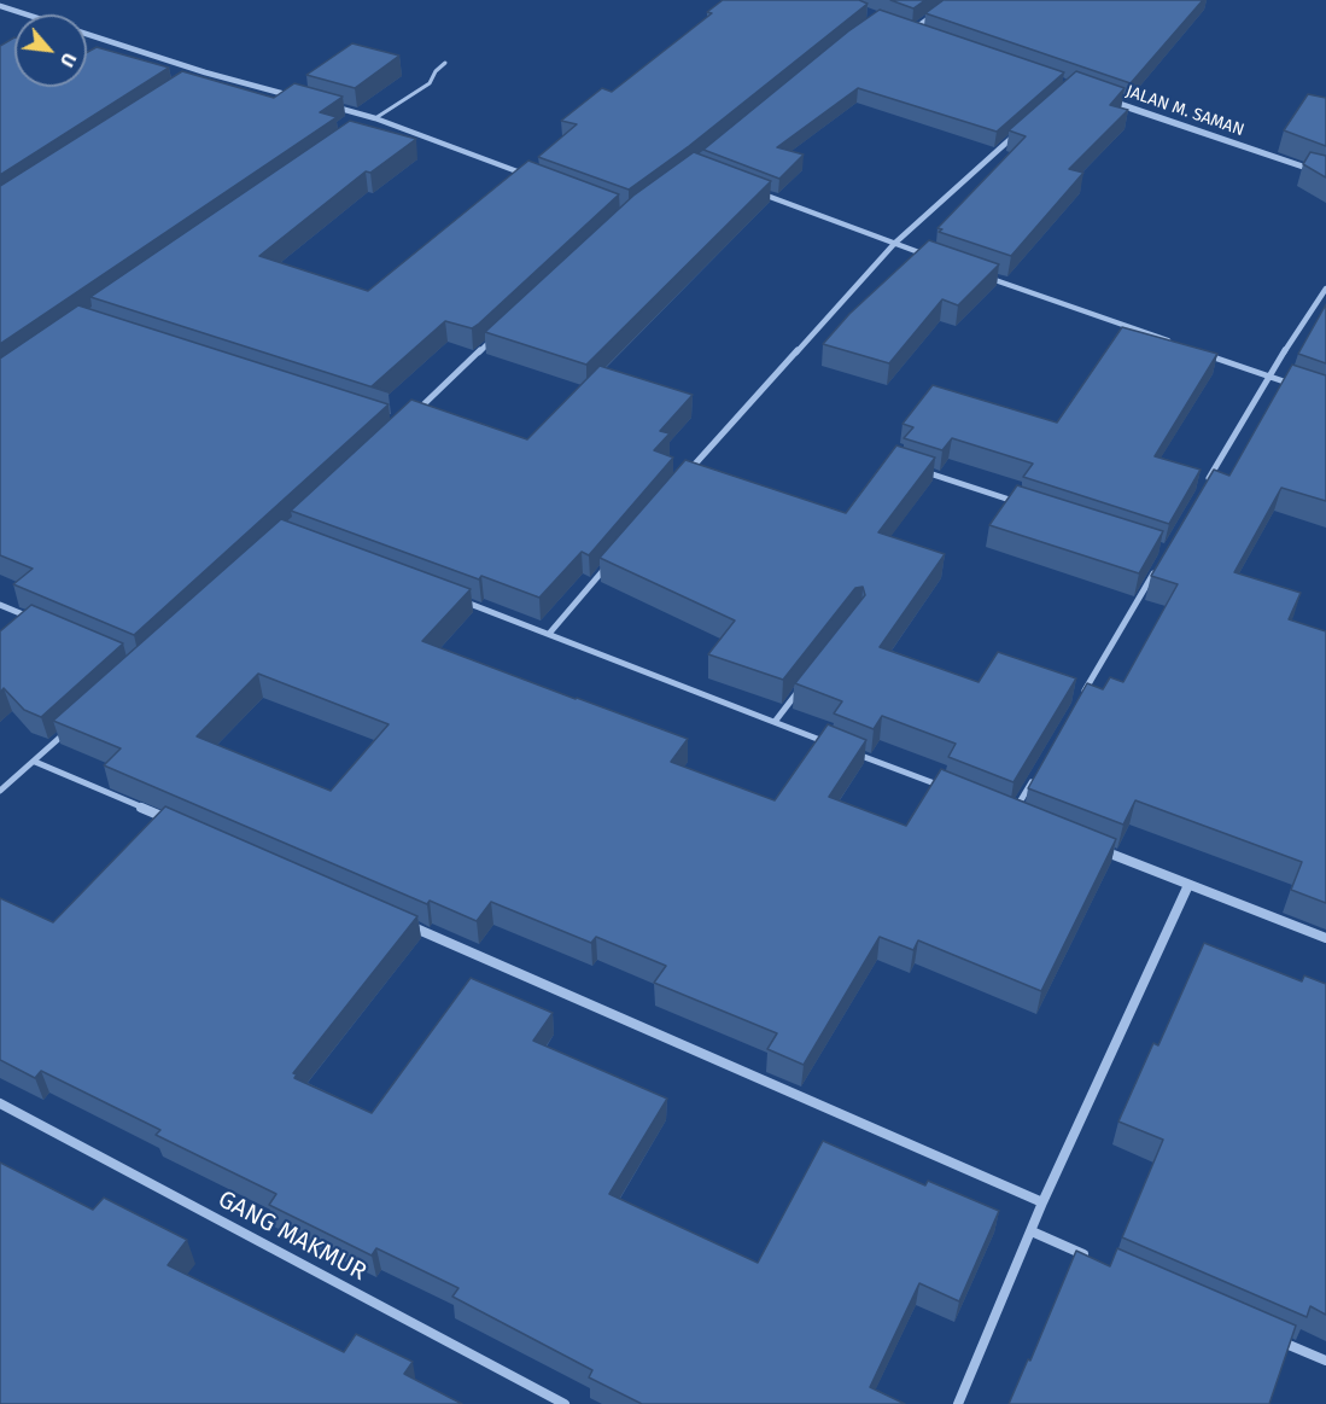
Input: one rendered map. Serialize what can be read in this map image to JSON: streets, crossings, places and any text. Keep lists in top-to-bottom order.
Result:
{
  "streets": {
    "street": ["JALAN M. SAMAN", "GANG MAKMUR"]
  },
  "north": "bottom right"
}
